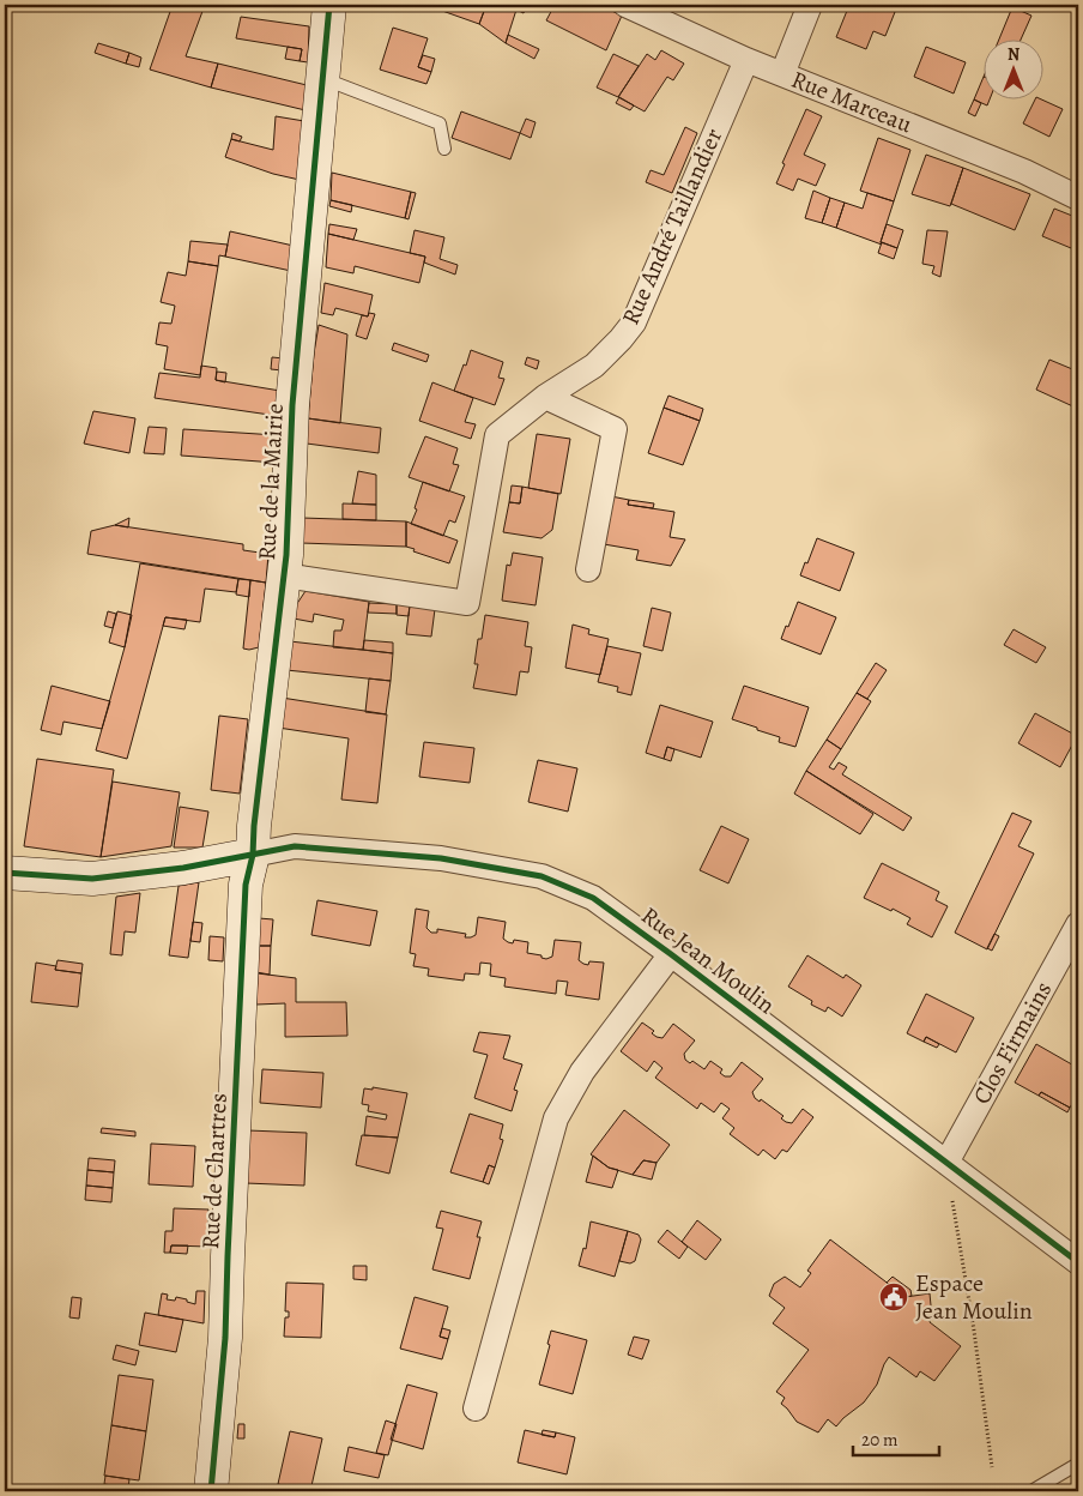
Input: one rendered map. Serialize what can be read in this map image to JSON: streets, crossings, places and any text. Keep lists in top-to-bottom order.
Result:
{
  "streets": {
    "street": [
      "Rue Marceau",
      "Rue André Taillandier",
      "Rue de la Mairie",
      "Rue Jean Moulin",
      "Clos Firmains",
      "Rue de Chartres"
    ]
  },
  "crossings": [
    ["Rue Marceau", "Rue André Taillandier"],
    ["Rue André Taillandier", "Rue de la Mairie"],
    ["Rue de la Mairie", "Rue Jean Moulin"],
    ["Rue de la Mairie", "Rue de Chartres"],
    ["Rue Jean Moulin", "Clos Firmains"],
    ["Rue Jean Moulin", "Rue de Chartres"]
  ],
  "places": {
    "public building": ["Espace Jean Moulin"]
  },
  "scale_bar": "20 m",
  "north": "top"
}
